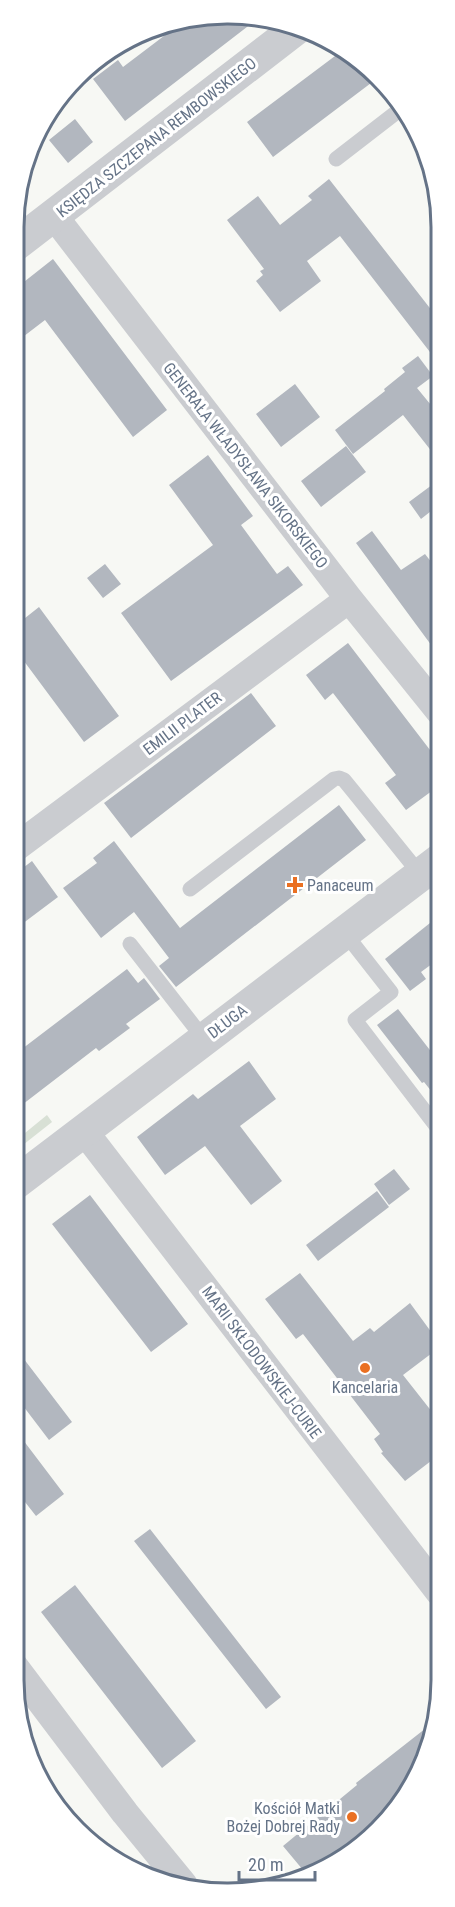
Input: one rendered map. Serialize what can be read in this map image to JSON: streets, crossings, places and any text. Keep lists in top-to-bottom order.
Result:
{
  "streets": {
    "street": [
      "KSIĘDZA SZCZEPANA REMBOWSKIEGO",
      "GENERAŁA WŁADYSŁAWA SIKORSKIEGO",
      "EMILII PLATER",
      "DŁUGA",
      "MARII SKŁODOWSKIEJ-CURIE"
    ]
  },
  "crossings": [
    ["KSIĘDZA SZCZEPANA REMBOWSKIEGO", "GENERAŁA WŁADYSŁAWA SIKORSKIEGO"],
    ["GENERAŁA WŁADYSŁAWA SIKORSKIEGO", "EMILII PLATER"],
    ["DŁUGA", "MARII SKŁODOWSKIEJ-CURIE"]
  ],
  "places": {
    "health": ["Panaceum"],
    "other": ["Kancelaria", "Kościół Matki Bożej Dobrej Rady"]
  },
  "scale_bar": "20 m"
}
